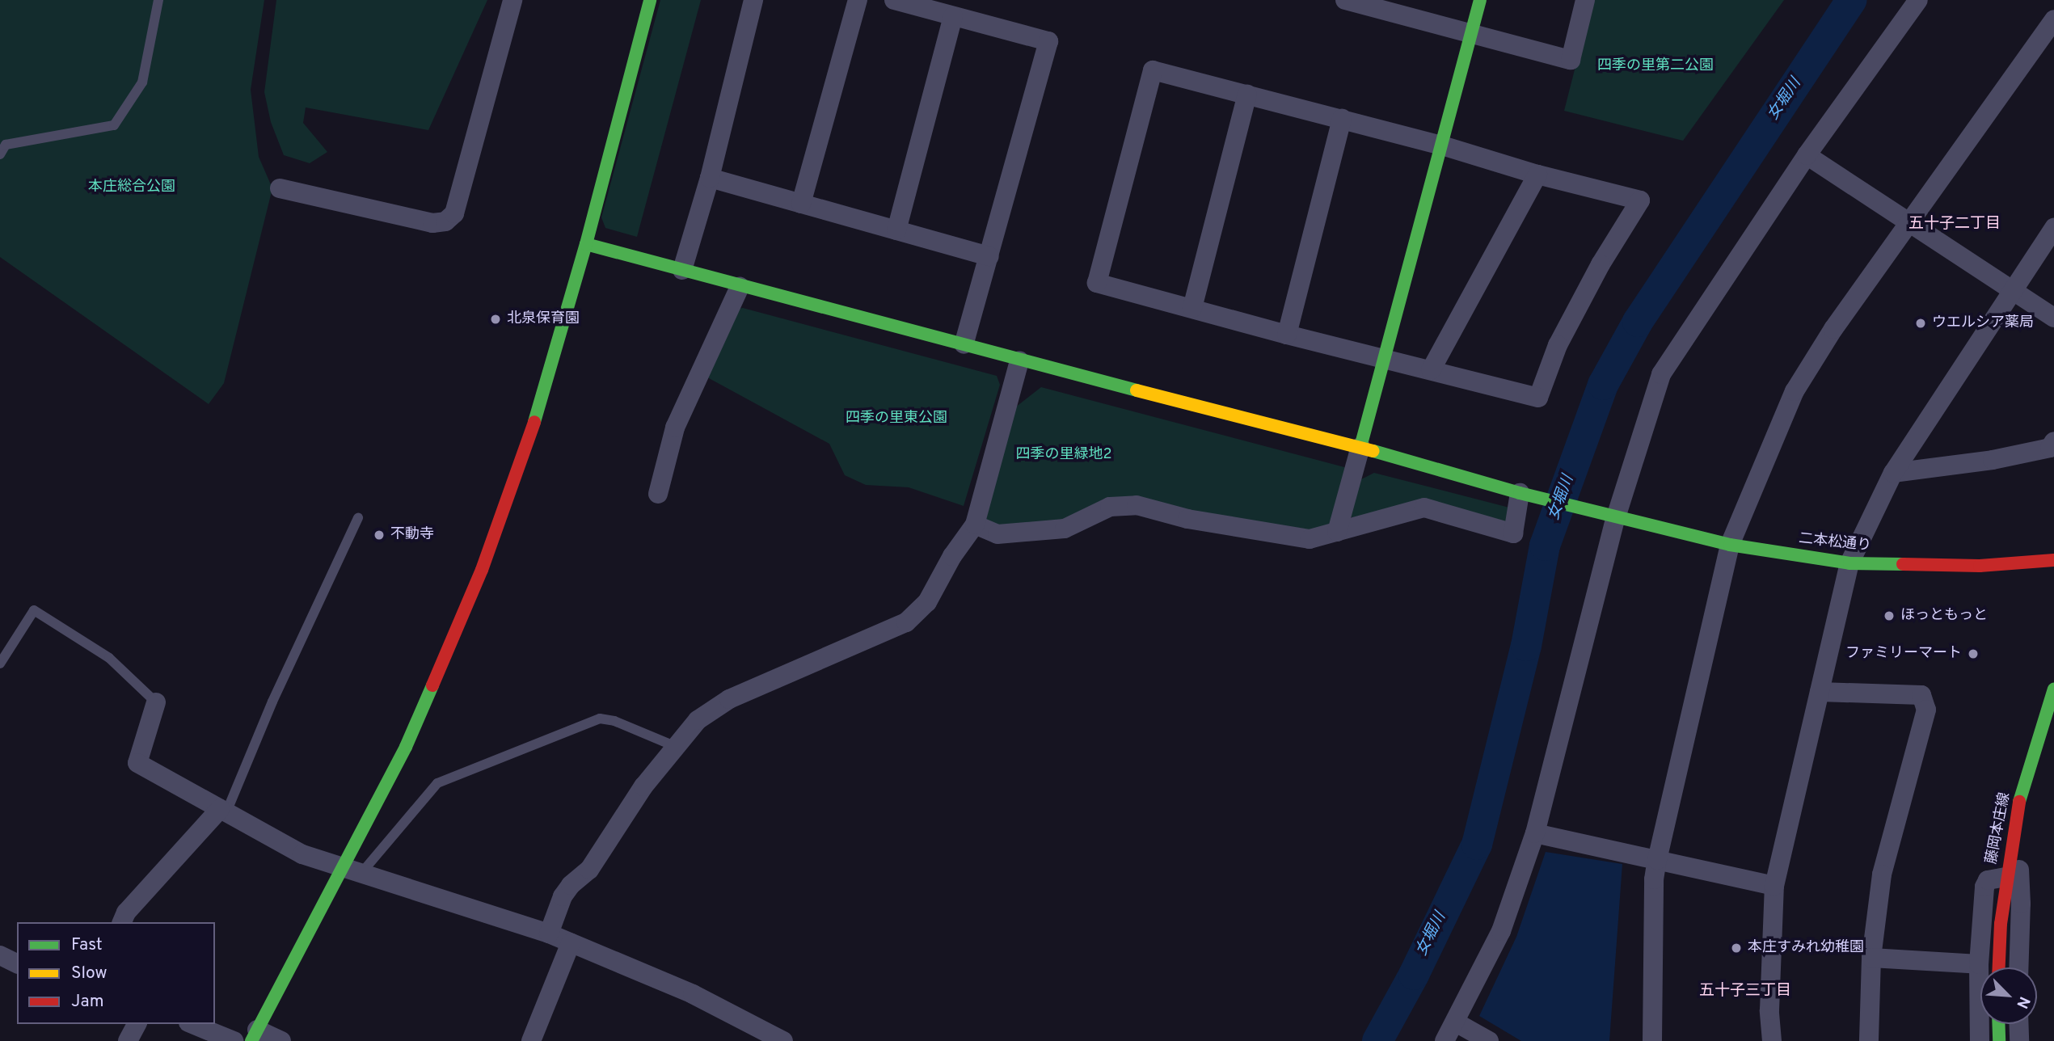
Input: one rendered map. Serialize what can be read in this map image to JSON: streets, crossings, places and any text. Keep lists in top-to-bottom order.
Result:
{
  "streets": {
    "street": ["二本松通り", "藤岡本庄線"]
  },
  "districts": ["五十子二丁目", "五十子三丁目"],
  "water": ["女堀川"],
  "parks": [
    "四季の里第二公園",
    "本庄総合公園",
    "四季の里東公園",
    "四季の里緑地2"
  ],
  "places": [
    "北泉保育園",
    "ウエルシア薬局",
    "不動寺",
    "ほっともっと",
    "ファミリーマート",
    "本庄すみれ幼稚園"
  ],
  "legend": ["Fast", "Slow", "Jam"],
  "north": "bottom right"
}
